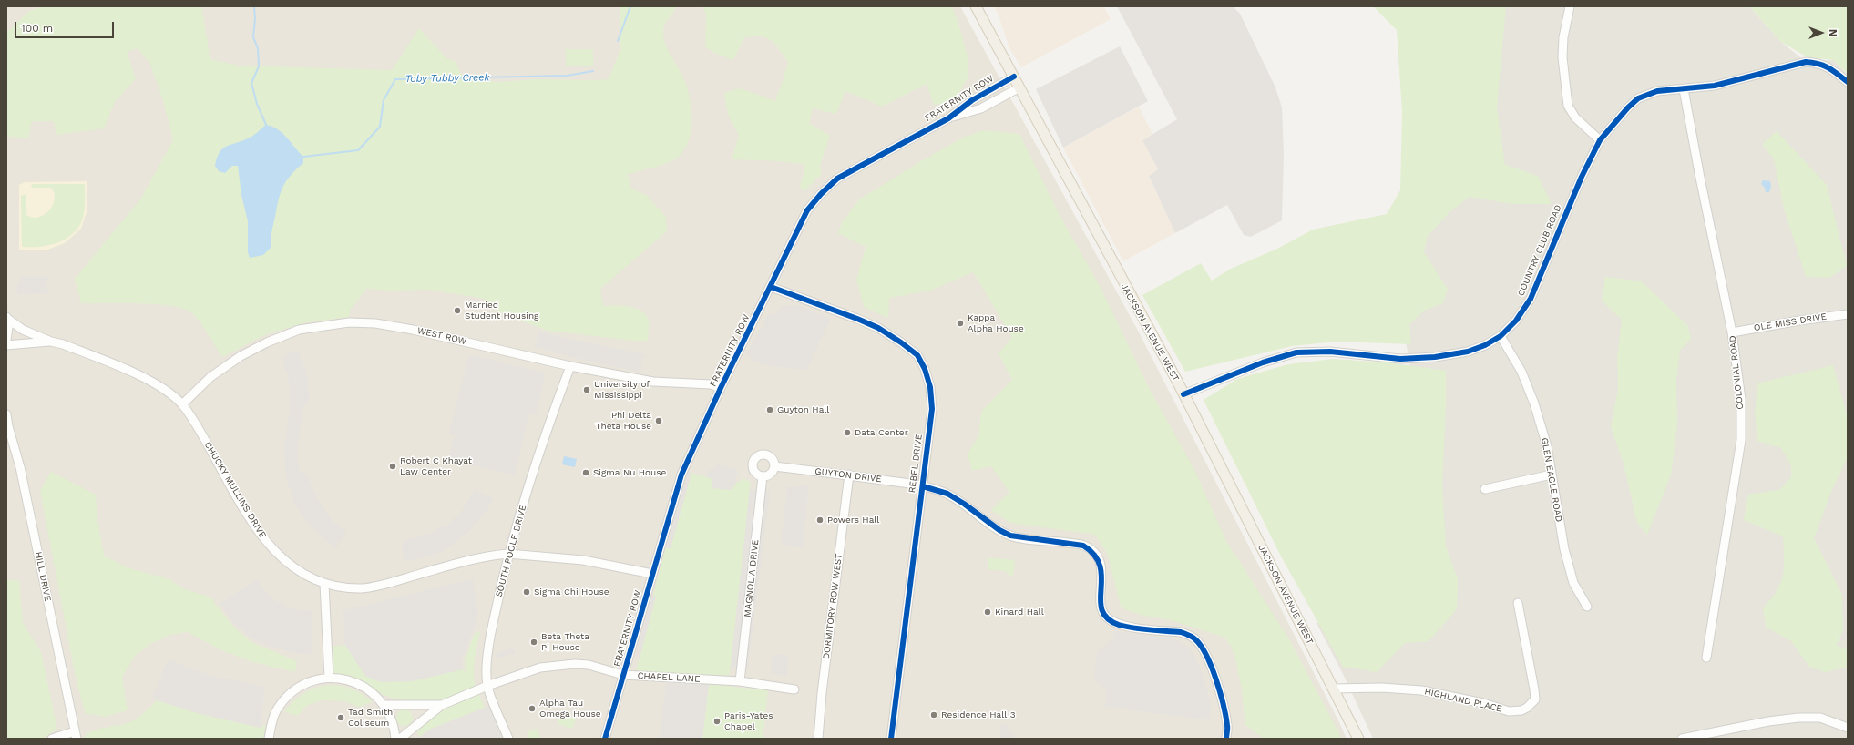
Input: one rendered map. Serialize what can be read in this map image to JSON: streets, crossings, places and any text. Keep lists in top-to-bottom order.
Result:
{
  "streets": {
    "main road": ["JACKSON AVENUE WEST"],
    "street": [
      "FRATERNITY ROW",
      "COUNTRY CLUB ROAD",
      "OLE MISS DRIVE",
      "WEST ROW",
      "COLONIAL ROAD",
      "REBEL DRIVE",
      "GUYTON DRIVE",
      "GLEN EAGLE ROAD",
      "CHUCKY MULLINS DRIVE",
      "SOUTH POOLE DRIVE",
      "HILL DRIVE",
      "MAGNOLIA DRIVE",
      "DORMITORY ROW WEST",
      "CHAPEL LANE",
      "HIGHLAND PLACE"
    ]
  },
  "crossings": [
    ["FRATERNITY ROW", "JACKSON AVENUE WEST"],
    ["FRATERNITY ROW", "WEST ROW"],
    ["FRATERNITY ROW", "REBEL DRIVE"],
    ["FRATERNITY ROW", "CHUCKY MULLINS DRIVE"],
    ["FRATERNITY ROW", "CHAPEL LANE"],
    ["COUNTRY CLUB ROAD", "JACKSON AVENUE WEST"],
    ["COUNTRY CLUB ROAD", "COLONIAL ROAD"],
    ["COUNTRY CLUB ROAD", "GLEN EAGLE ROAD"],
    ["OLE MISS DRIVE", "COLONIAL ROAD"],
    ["JACKSON AVENUE WEST", "HIGHLAND PLACE"],
    ["WEST ROW", "CHUCKY MULLINS DRIVE"],
    ["WEST ROW", "SOUTH POOLE DRIVE"],
    ["REBEL DRIVE", "GUYTON DRIVE"],
    ["GUYTON DRIVE", "MAGNOLIA DRIVE"],
    ["GUYTON DRIVE", "DORMITORY ROW WEST"],
    ["CHUCKY MULLINS DRIVE", "SOUTH POOLE DRIVE"],
    ["SOUTH POOLE DRIVE", "CHAPEL LANE"],
    ["MAGNOLIA DRIVE", "CHAPEL LANE"]
  ],
  "water": ["Toby Tubby Creek"],
  "places": [
    "Married Student Housing",
    "Kappa Alpha House",
    "University of Mississippi",
    "Guyton Hall",
    "Phi Delta Theta House",
    "Data Center",
    "Robert C Khayat Law Center",
    "Sigma Nu House",
    "Powers Hall",
    "Sigma Chi House",
    "Kinard Hall",
    "Beta Theta Pi House",
    "Alpha Tau Omega House",
    "Residence Hall 3",
    "Tad Smith Coliseum",
    "Paris-Yates Chapel"
  ],
  "scale_bar": "100 m",
  "north": "right"
}
